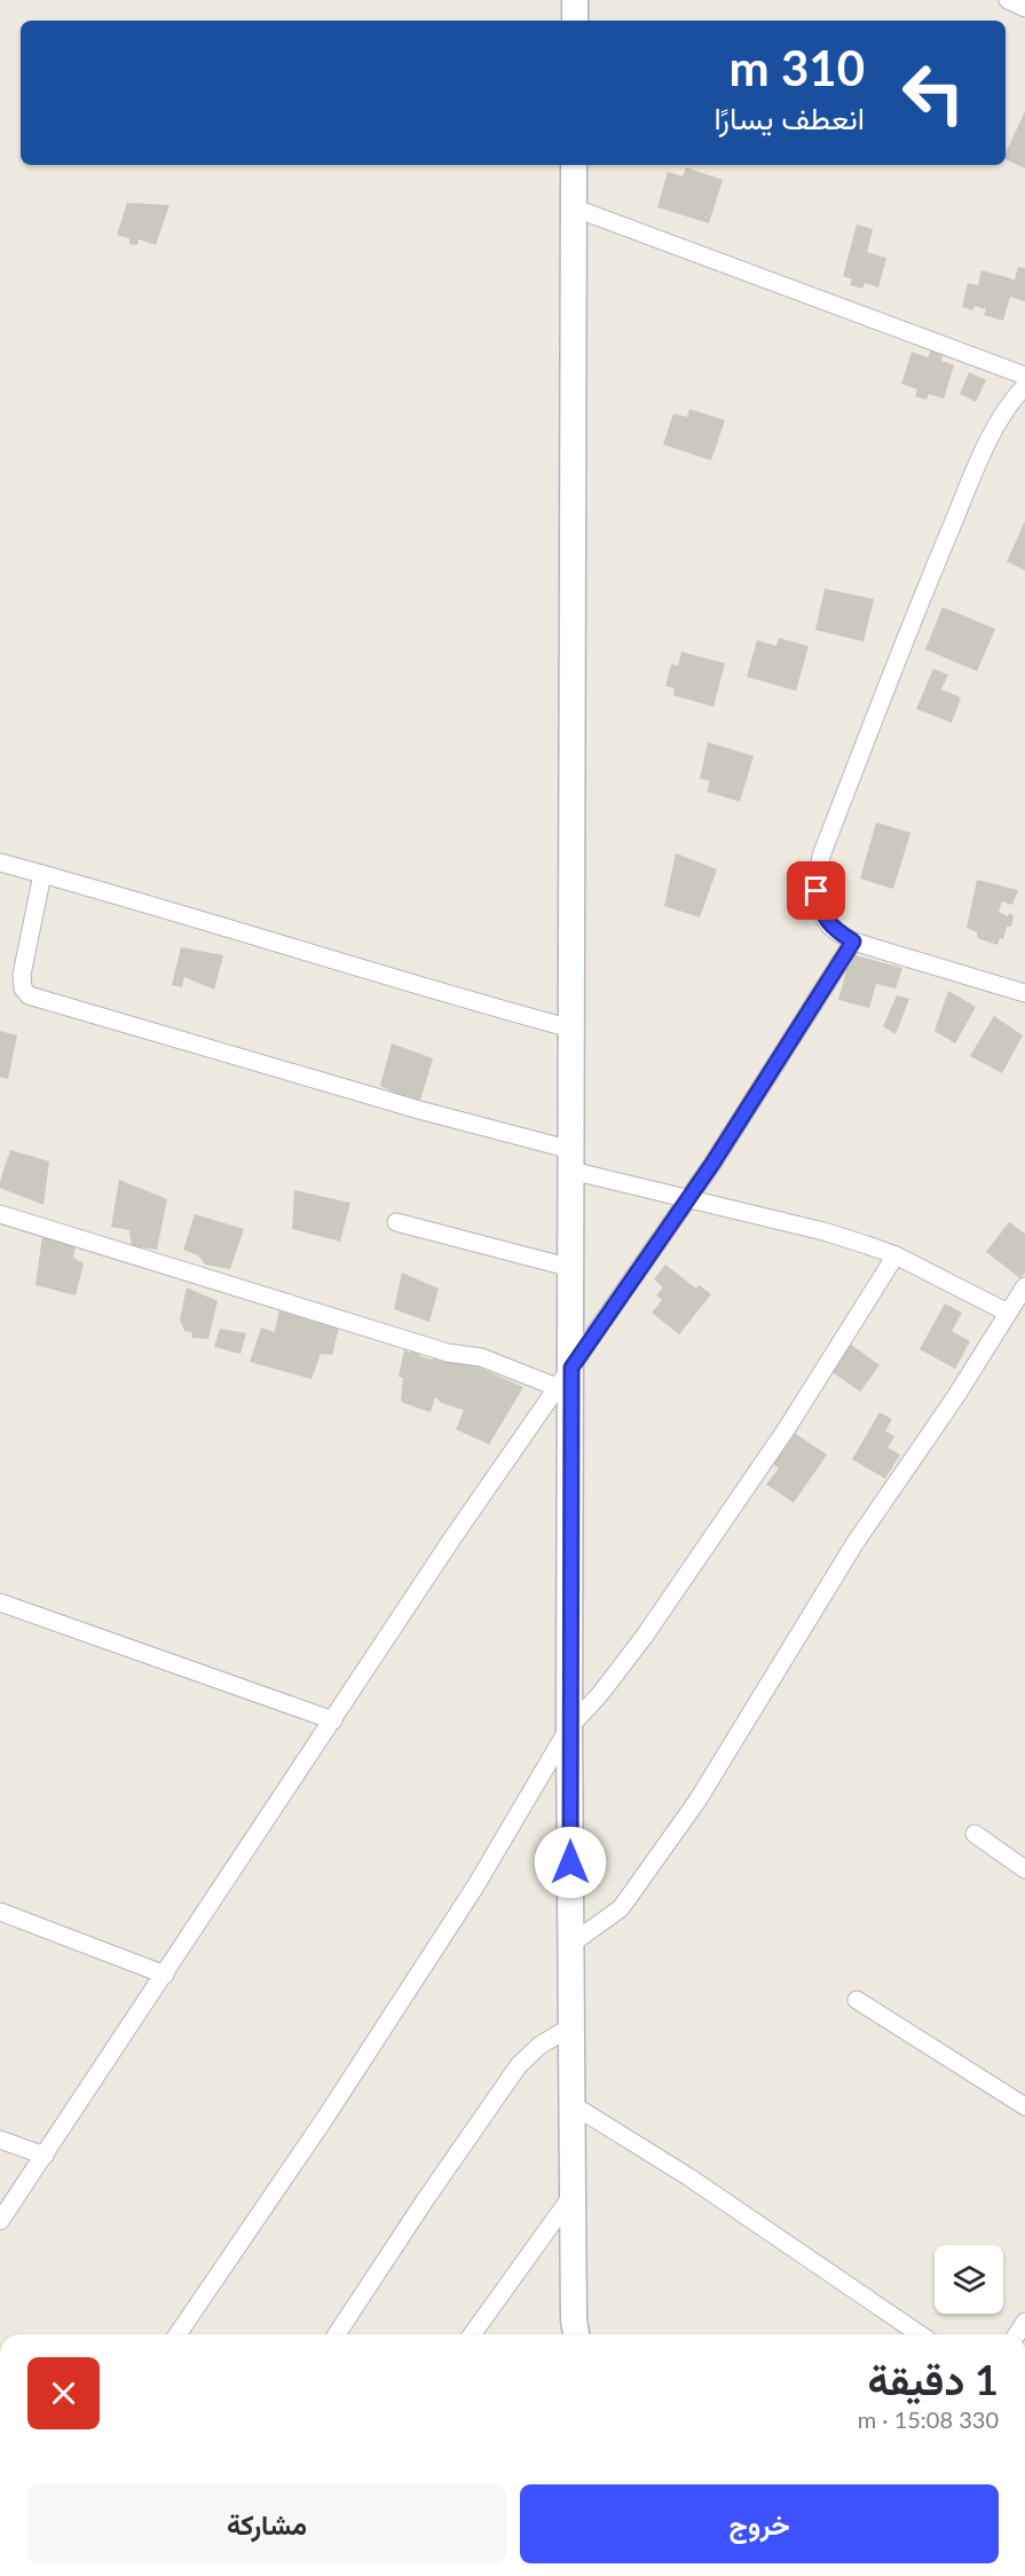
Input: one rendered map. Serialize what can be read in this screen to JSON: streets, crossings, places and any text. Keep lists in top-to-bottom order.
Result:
{
  "page": {
    "turn": ["310 m", "انعطف يسارًا"],
    "heading": ["1 دقيقة", "330 m · 15:08"],
    "buttons": ["خروج", "مشاركة"]
  }
}
